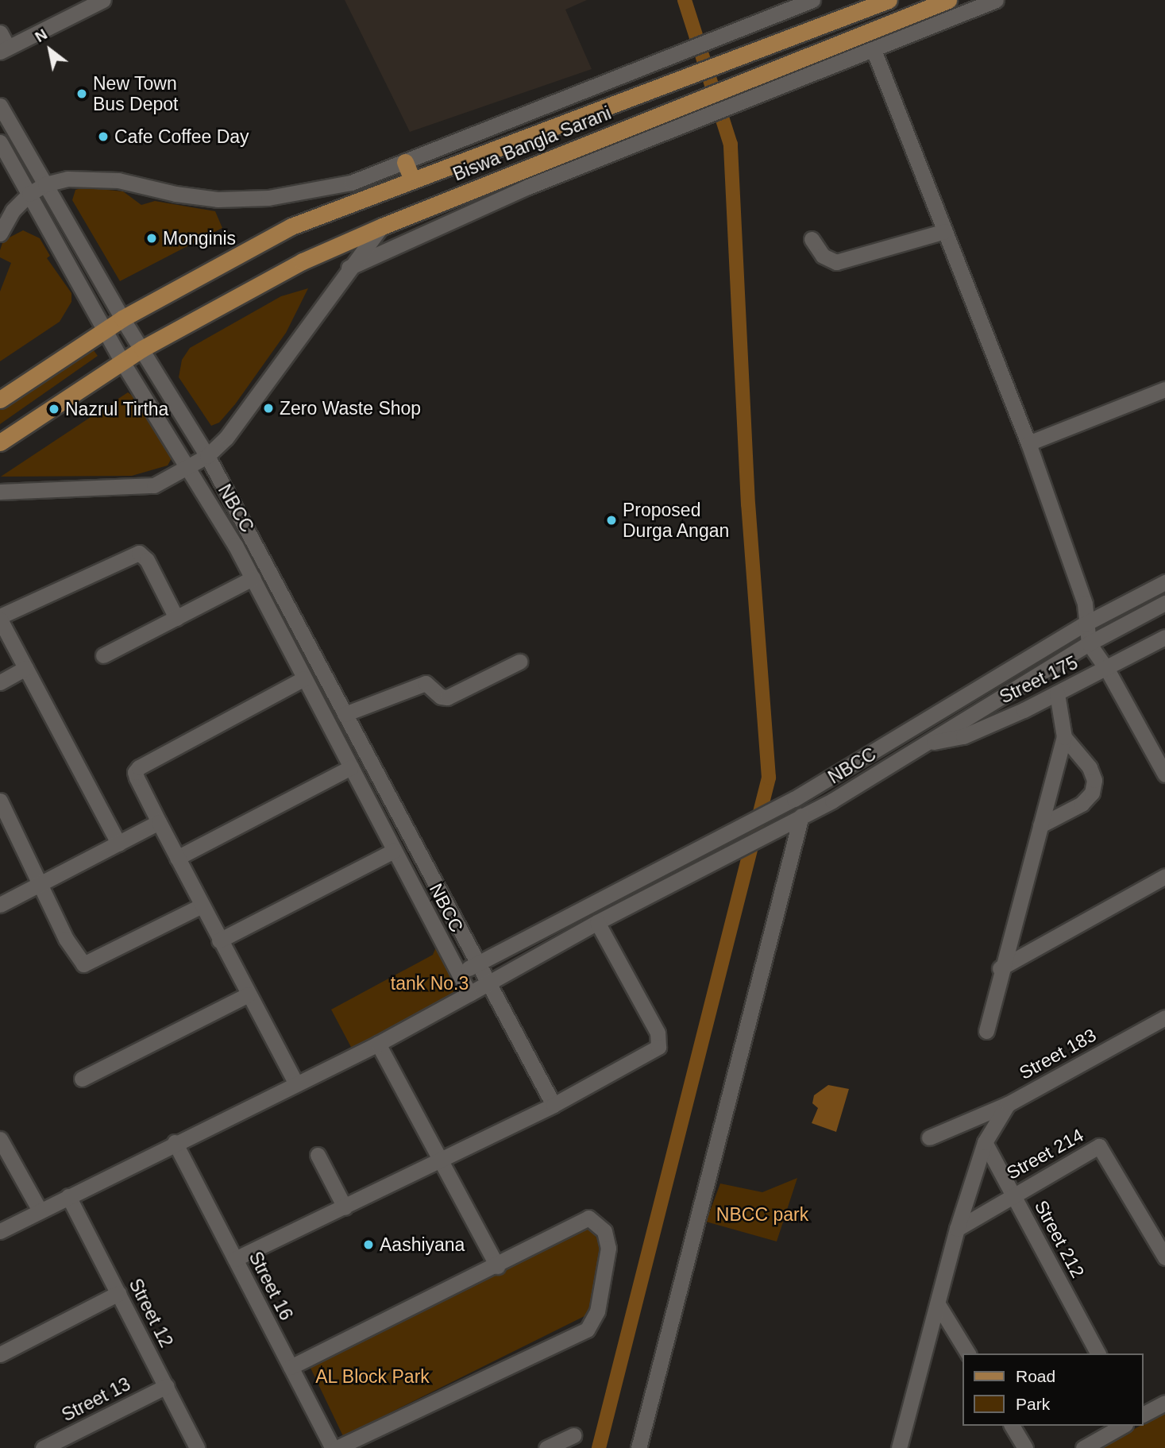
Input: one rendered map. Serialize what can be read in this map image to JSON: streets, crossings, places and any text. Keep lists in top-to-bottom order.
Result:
{
  "streets": {
    "main road": ["Biswa Bangla Sarani"],
    "street": [
      "NBCC",
      "Street 175",
      "Street 183",
      "Street 214",
      "Street 212",
      "Street 16",
      "Street 12",
      "Street 13"
    ]
  },
  "crossings": [
    ["Biswa Bangla Sarani", "NBCC"],
    ["NBCC", "Street 175"],
    ["Street 183", "Street 214"],
    ["Street 183", "Street 212"],
    ["Street 214", "Street 212"],
    ["Street 12", "Street 13"]
  ],
  "parks": ["tank No.3", "NBCC park", "AL Block Park"],
  "places": [
    "New Town Bus Depot",
    "Cafe Coffee Day",
    "Monginis",
    "Zero Waste Shop",
    "Nazrul Tirtha",
    "Proposed Durga Angan",
    "Aashiyana"
  ],
  "legend": ["Road", "Park"],
  "north": "top left"
}
